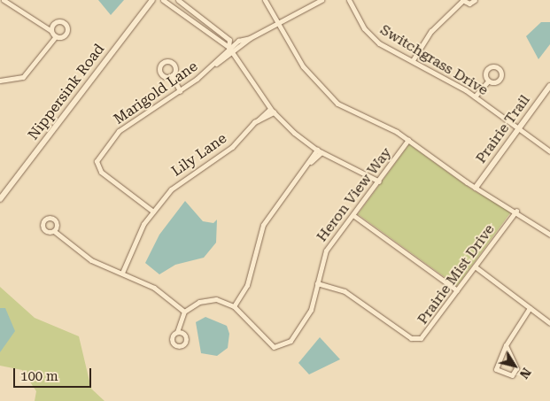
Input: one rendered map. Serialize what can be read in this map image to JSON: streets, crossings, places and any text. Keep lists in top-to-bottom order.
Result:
{
  "streets": {
    "street": [
      "Switchgrass Drive",
      "Nippersink Road",
      "Marigold Lane",
      "Prairie Trail",
      "Lily Lane",
      "Heron View Way",
      "Prairie Mist Drive"
    ]
  },
  "crossings": [
    ["Switchgrass Drive", "Prairie Trail"],
    ["Marigold Lane", "Lily Lane"],
    ["Heron View Way", "Prairie Mist Drive"]
  ],
  "scale_bar": "100 m",
  "north": "bottom right"
}
